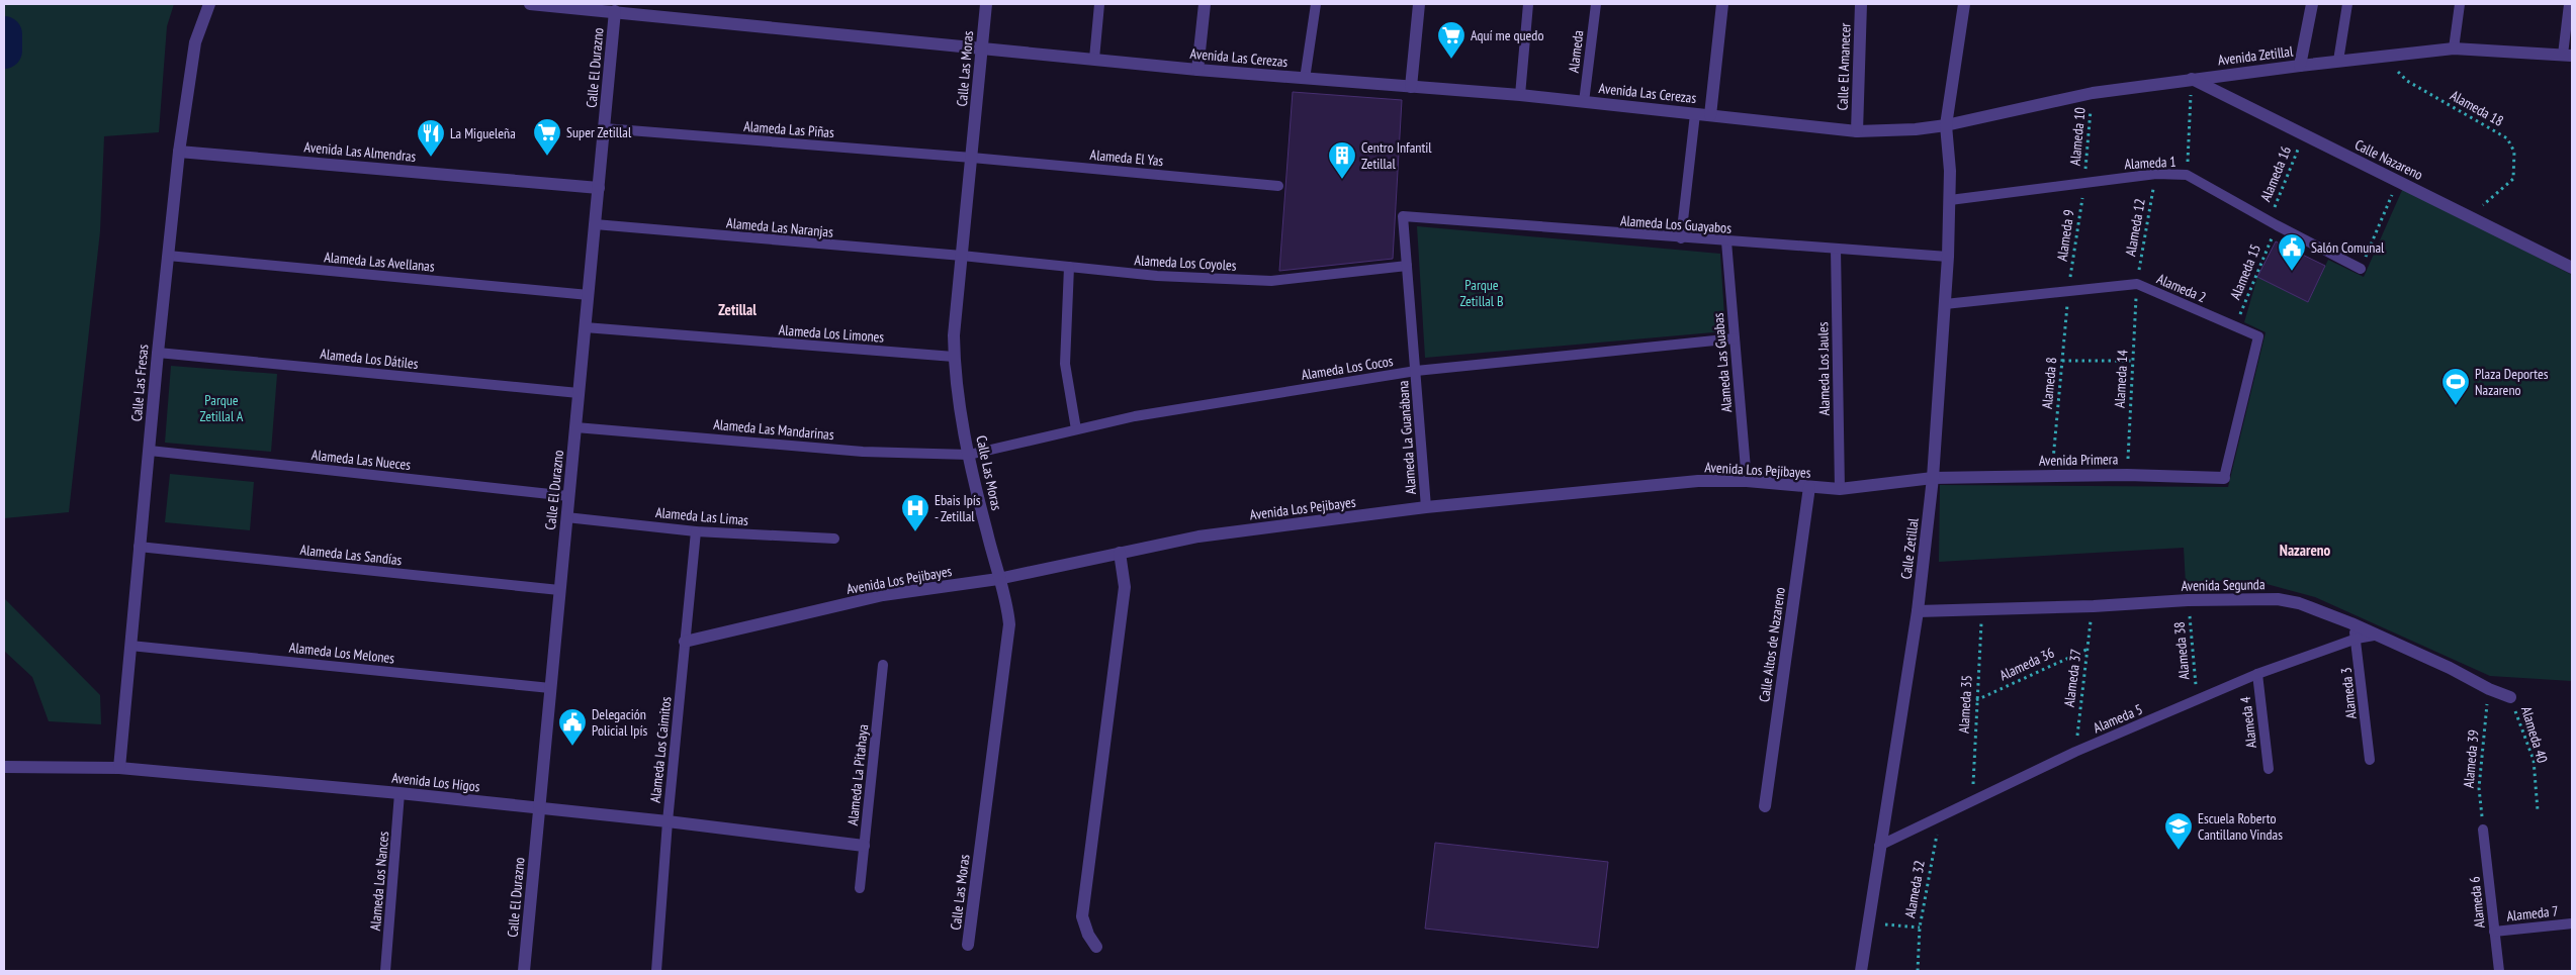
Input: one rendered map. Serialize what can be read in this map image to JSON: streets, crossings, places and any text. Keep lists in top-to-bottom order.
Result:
{
  "streets": {
    "street": [
      "Avenida Zetillal",
      "Avenida Las Cerezas",
      "Calle El Amanecer",
      "Calle El Durazno",
      "Calle Las Moras",
      "Avenida Las Almendras",
      "Calle Nazareno",
      "Calle Las Fresas",
      "Avenida Primera",
      "Avenida Los Pejibayes",
      "Calle Zetillal",
      "Avenida Segunda",
      "Calle Altos de Nazareno",
      "Avenida Los Higos"
    ],
    "lane": [
      "Alameda",
      "Alameda Las Piñas",
      "Alameda El Yas",
      "Alameda 1",
      "Alameda Los Guayabos",
      "Alameda Las Naranjas",
      "Alameda Las Avellanas",
      "Alameda Los Coyoles",
      "Alameda 2",
      "Alameda Los Limones",
      "Alameda Los Dátiles",
      "Alameda Las Guabas",
      "Alameda Los Cocos",
      "Alameda Los Jaules",
      "Alameda Las Mandarinas",
      "Alameda La Guanábana",
      "Alameda Las Nueces",
      "Alameda Las Limas",
      "Alameda Las Sandías",
      "Alameda Los Melones",
      "Alameda 3",
      "Alameda 5",
      "Alameda 4",
      "Alameda Los Caimitos",
      "Alameda La Pitahaya",
      "Alameda Los Nances",
      "Alameda 6",
      "Alameda 7"
    ],
    "path": [
      "Alameda 18",
      "Alameda 10",
      "Alameda 16",
      "Alameda 12",
      "Alameda 9",
      "Alameda 15",
      "Alameda 14",
      "Alameda 8",
      "Alameda 38",
      "Alameda 36",
      "Alameda 37",
      "Alameda 35",
      "Alameda 40",
      "Alameda 39",
      "Alameda 32"
    ]
  },
  "crossings": [
    ["Alameda", "Avenida Las Cerezas"],
    ["Avenida Zetillal", "Avenida Las Cerezas"],
    ["Avenida Zetillal", "Alameda 18"],
    ["Avenida Zetillal", "Alameda 10"],
    ["Avenida Zetillal", "Calle Nazareno"],
    ["Avenida Zetillal", "Calle Zetillal"],
    ["Avenida Las Cerezas", "Calle El Amanecer"],
    ["Avenida Las Cerezas", "Calle El Durazno"],
    ["Avenida Las Cerezas", "Calle Las Moras"],
    ["Avenida Las Cerezas", "Calle Zetillal"],
    ["Calle El Durazno", "Alameda Las Piñas"],
    ["Calle El Durazno", "Avenida Las Almendras"],
    ["Calle El Durazno", "Alameda Las Naranjas"],
    ["Calle El Durazno", "Alameda Las Avellanas"],
    ["Calle El Durazno", "Alameda Los Limones"],
    ["Calle El Durazno", "Alameda Los Dátiles"],
    ["Calle El Durazno", "Alameda Las Mandarinas"],
    ["Calle El Durazno", "Alameda Las Nueces"],
    ["Calle El Durazno", "Alameda Las Limas"],
    ["Calle El Durazno", "Alameda Las Sandías"],
    ["Calle El Durazno", "Alameda Los Melones"],
    ["Calle El Durazno", "Avenida Los Higos"],
    ["Calle Las Moras", "Alameda Las Piñas"],
    ["Calle Las Moras", "Alameda El Yas"],
    ["Calle Las Moras", "Alameda Las Naranjas"],
    ["Calle Las Moras", "Alameda Los Coyoles"],
    ["Calle Las Moras", "Alameda Los Limones"],
    ["Calle Las Moras", "Alameda Los Cocos"],
    ["Calle Las Moras", "Alameda Las Mandarinas"],
    ["Calle Las Moras", "Avenida Los Pejibayes"],
    ["Alameda 18", "Calle Nazareno"],
    ["Alameda Las Piñas", "Alameda El Yas"],
    ["Alameda 10", "Alameda 1"],
    ["Alameda 10", "Alameda 9"],
    ["Avenida Las Almendras", "Calle Las Fresas"],
    ["Calle Nazareno", "Alameda 16"],
    ["Alameda 1", "Alameda 16"],
    ["Alameda 1", "Alameda 12"],
    ["Alameda 1", "Alameda 9"],
    ["Alameda 1", "Alameda 15"],
    ["Alameda 1", "Calle Zetillal"],
    ["Alameda 16", "Alameda 15"],
    ["Alameda Los Guayabos", "Alameda Las Guabas"],
    ["Alameda Los Guayabos", "Alameda Los Jaules"],
    ["Alameda Los Guayabos", "Alameda La Guanábana"],
    ["Alameda Los Guayabos", "Calle Zetillal"],
    ["Alameda Las Naranjas", "Alameda Los Coyoles"],
    ["Alameda 12", "Alameda 2"],
    ["Alameda 12", "Alameda 14"],
    ["Alameda 9", "Alameda 2"],
    ["Alameda 9", "Alameda 8"],
    ["Alameda Las Avellanas", "Calle Las Fresas"],
    ["Alameda Los Coyoles", "Alameda La Guanábana"],
    ["Alameda 15", "Alameda 2"],
    ["Alameda 2", "Alameda 14"],
    ["Alameda 2", "Alameda 8"],
    ["Alameda 2", "Avenida Primera"],
    ["Alameda 2", "Calle Zetillal"],
    ["Alameda Los Dátiles", "Calle Las Fresas"],
    ["Alameda Las Guabas", "Alameda Los Cocos"],
    ["Alameda Las Guabas", "Avenida Los Pejibayes"],
    ["Alameda Los Cocos", "Alameda Las Mandarinas"],
    ["Alameda Los Cocos", "Alameda La Guanábana"],
    ["Alameda Los Jaules", "Avenida Los Pejibayes"],
    ["Alameda 14", "Avenida Primera"],
    ["Calle Las Fresas", "Alameda Las Nueces"],
    ["Calle Las Fresas", "Alameda Las Sandías"],
    ["Calle Las Fresas", "Alameda Los Melones"],
    ["Calle Las Fresas", "Avenida Los Higos"],
    ["Alameda 8", "Avenida Primera"],
    ["Alameda La Guanábana", "Avenida Los Pejibayes"],
    ["Avenida Primera", "Avenida Los Pejibayes"],
    ["Avenida Primera", "Calle Zetillal"],
    ["Avenida Los Pejibayes", "Calle Zetillal"],
    ["Avenida Los Pejibayes", "Calle Altos de Nazareno"],
    ["Avenida Los Pejibayes", "Alameda Los Caimitos"],
    ["Alameda Las Limas", "Alameda Los Caimitos"],
    ["Calle Zetillal", "Avenida Segunda"],
    ["Calle Zetillal", "Alameda 5"],
    ["Avenida Segunda", "Alameda 38"],
    ["Avenida Segunda", "Alameda 37"],
    ["Avenida Segunda", "Alameda 3"],
    ["Avenida Segunda", "Alameda 35"],
    ["Avenida Segunda", "Alameda 5"],
    ["Avenida Segunda", "Alameda 40"],
    ["Avenida Segunda", "Alameda 39"],
    ["Alameda 38", "Alameda 5"],
    ["Alameda 36", "Alameda 37"],
    ["Alameda 36", "Alameda 35"],
    ["Alameda 37", "Alameda 5"],
    ["Alameda 3", "Alameda 5"],
    ["Alameda 35", "Alameda 5"],
    ["Alameda 5", "Alameda 4"],
    ["Alameda 5", "Alameda 32"],
    ["Alameda Los Caimitos", "Avenida Los Higos"],
    ["Alameda 39", "Alameda 6"],
    ["Alameda La Pitahaya", "Avenida Los Higos"],
    ["Avenida Los Higos", "Alameda Los Nances"],
    ["Alameda 6", "Alameda 7"]
  ],
  "districts": ["Zetillal", "Nazareno"],
  "parks": ["Parque Zetillal B", "Parque Zetillal A"],
  "places": {
    "supermarket": ["Aquí me quedo", "Super Zetillal"],
    "restaurant": ["La Migueleña"],
    "building": ["Centro Infantil Zetillal"],
    "public building": ["Salón Comunal", "Delegación Policial Ipís"],
    "sports": ["Plaza Deportes Nazareno"],
    "hospital": ["Ebais Ipís - Zetillal"],
    "school or university": ["Escuela Roberto Cantillano Vindas"]
  }
}
